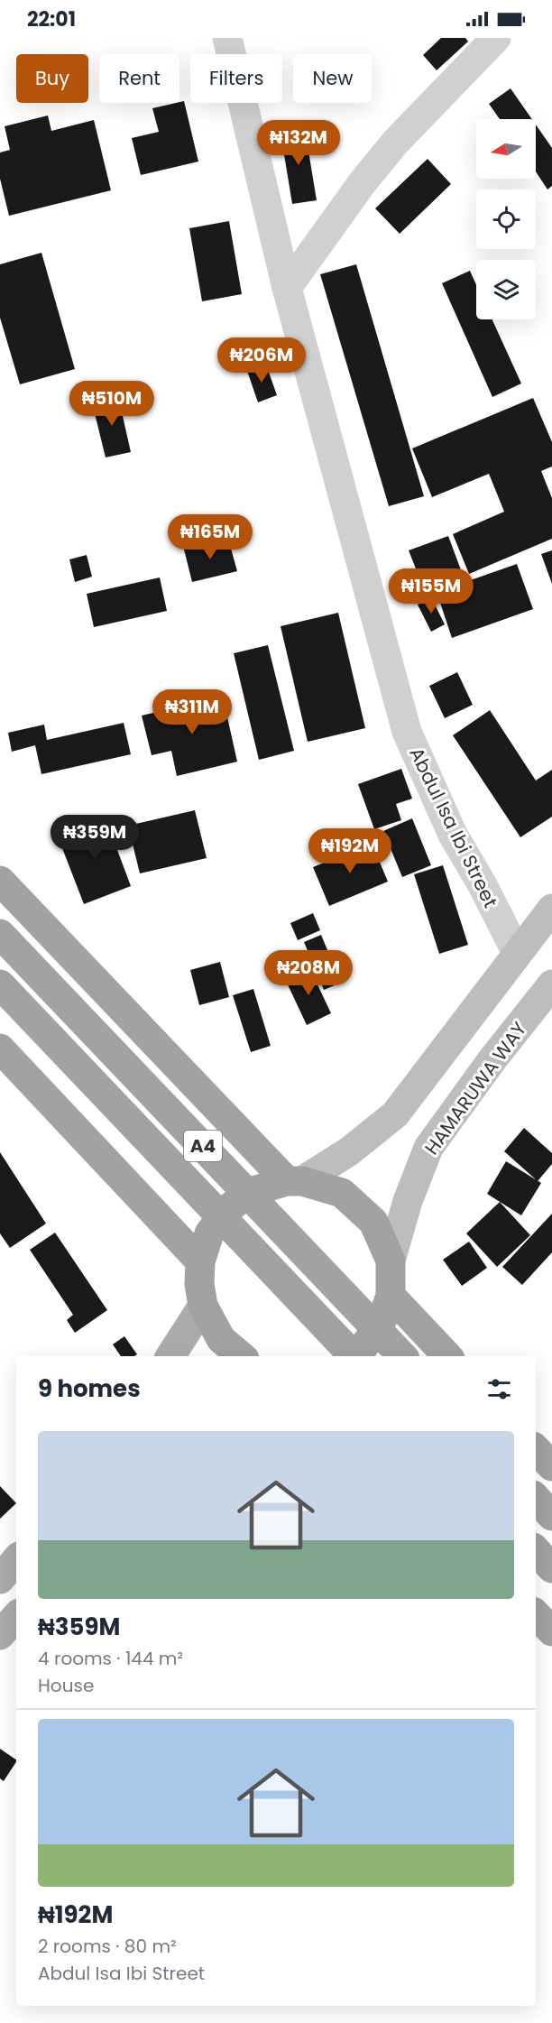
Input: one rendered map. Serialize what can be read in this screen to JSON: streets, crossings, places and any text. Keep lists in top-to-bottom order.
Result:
{
  "streets": {
    "highway": ["A4"],
    "main road": ["HAMARUWA WAY"],
    "street": ["Abdul Isa Ibi Street"]
  },
  "north": "left",
  "page": {
    "status": "22:01",
    "chip": [
      "Buy",
      "Rent",
      "Filters",
      "New"
    ],
    "price": [
      "₦132M",
      "₦206M",
      "₦510M",
      "₦165M",
      "₦155M",
      "₦311M",
      "₦359M",
      "₦192M",
      "₦208M"
    ],
    "heading": "9 homes",
    "list": [
      {
        "name": "₦359M",
        "note": "4 rooms · 144 m² · House"
      },
      {
        "name": "₦192M",
        "note": "2 rooms · 80 m² · Abdul Isa Ibi Street"
      }
    ]
  }
}
